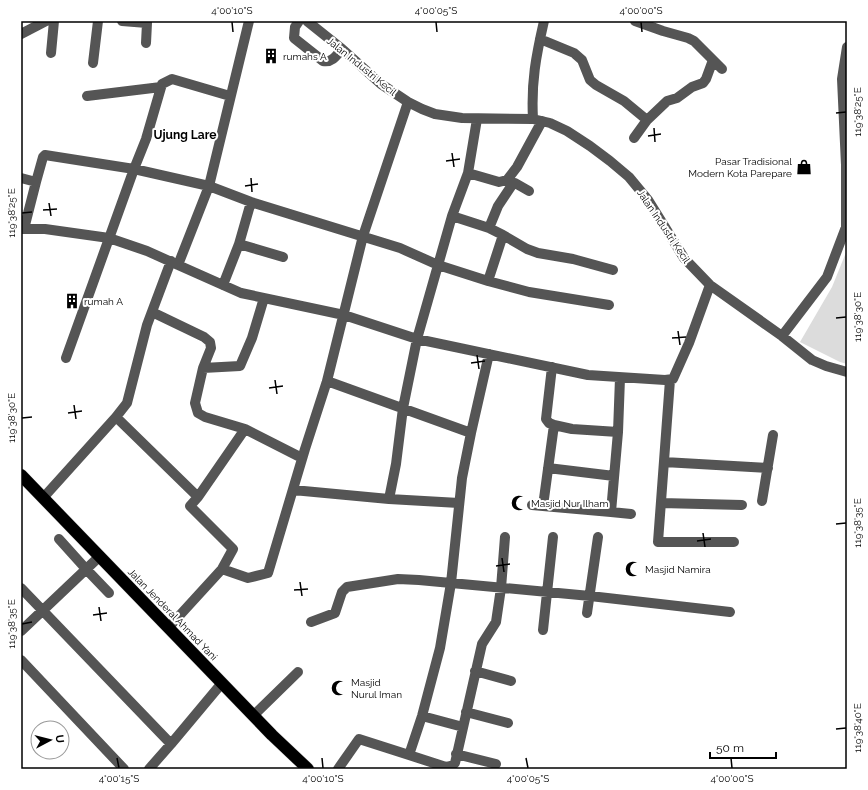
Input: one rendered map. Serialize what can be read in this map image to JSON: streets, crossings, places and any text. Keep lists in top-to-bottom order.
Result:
{
  "streets": {
    "highway": ["Jalan Jenderal Ahmad Yani"],
    "street": ["Jalan Industri Kecil"]
  },
  "districts": ["Ujung Lare"],
  "places": {
    "building": ["rumahs A", "rumah A"],
    "shop": ["Pasar Tradisional Modern Kota Parepare"],
    "mosque": ["Masjid Nur Ilham", "Masjid Namira", "Masjid Nurul Iman"]
  },
  "scale_bar": "50 m",
  "north": "right",
  "coordinates": [
    "4°00'10\"S",
    "4°00'05\"S",
    "4°00'00\"S",
    "119°38'25\"E",
    "119°38'30\"E",
    "119°38'35\"E",
    "119°38'40\"E",
    "4°00'15\"S"
  ]
}
